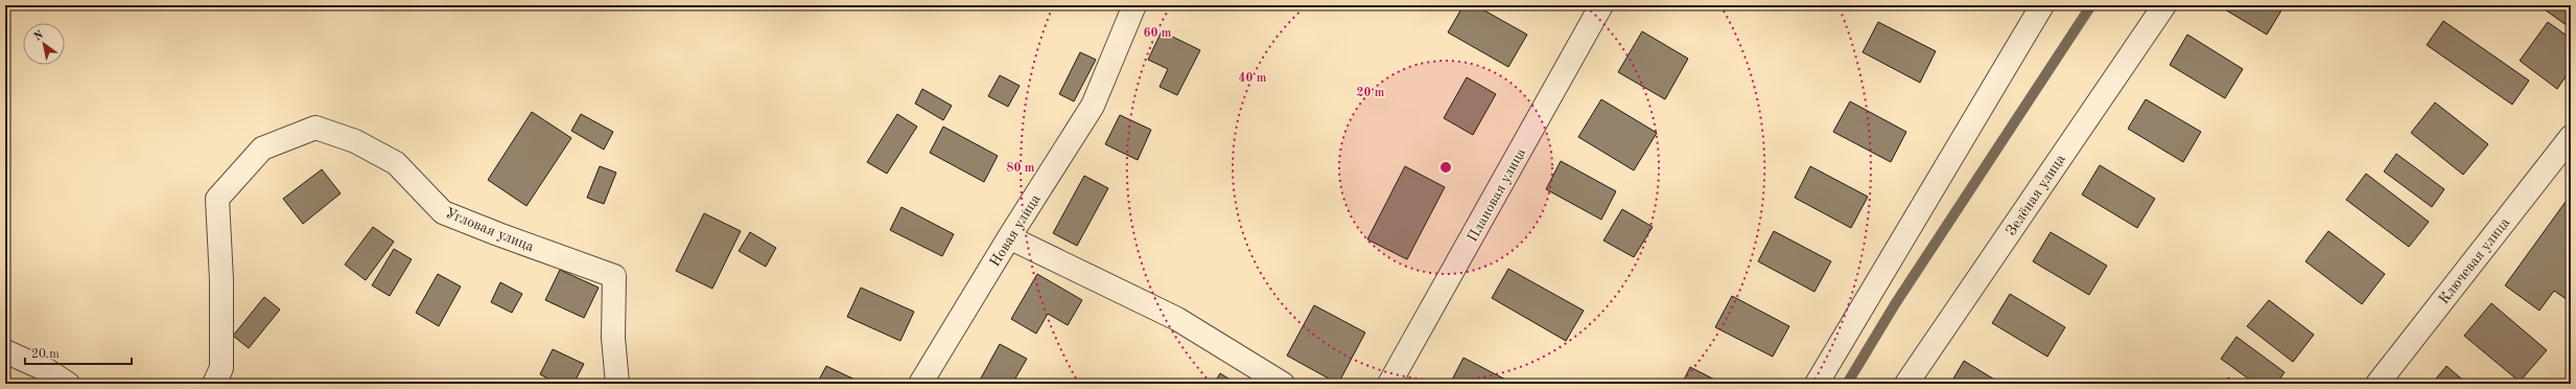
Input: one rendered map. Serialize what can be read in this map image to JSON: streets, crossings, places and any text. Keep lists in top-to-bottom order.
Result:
{
  "streets": {
    "street": [
      "Плановая улица",
      "Зелёная улица",
      "Угловая улица",
      "Новая улица",
      "Ключевая улица"
    ]
  },
  "scale_bar": "20 m",
  "north": "top left",
  "rings": [
    "60 m",
    "40 m",
    "20 m",
    "80 m"
  ]
}
